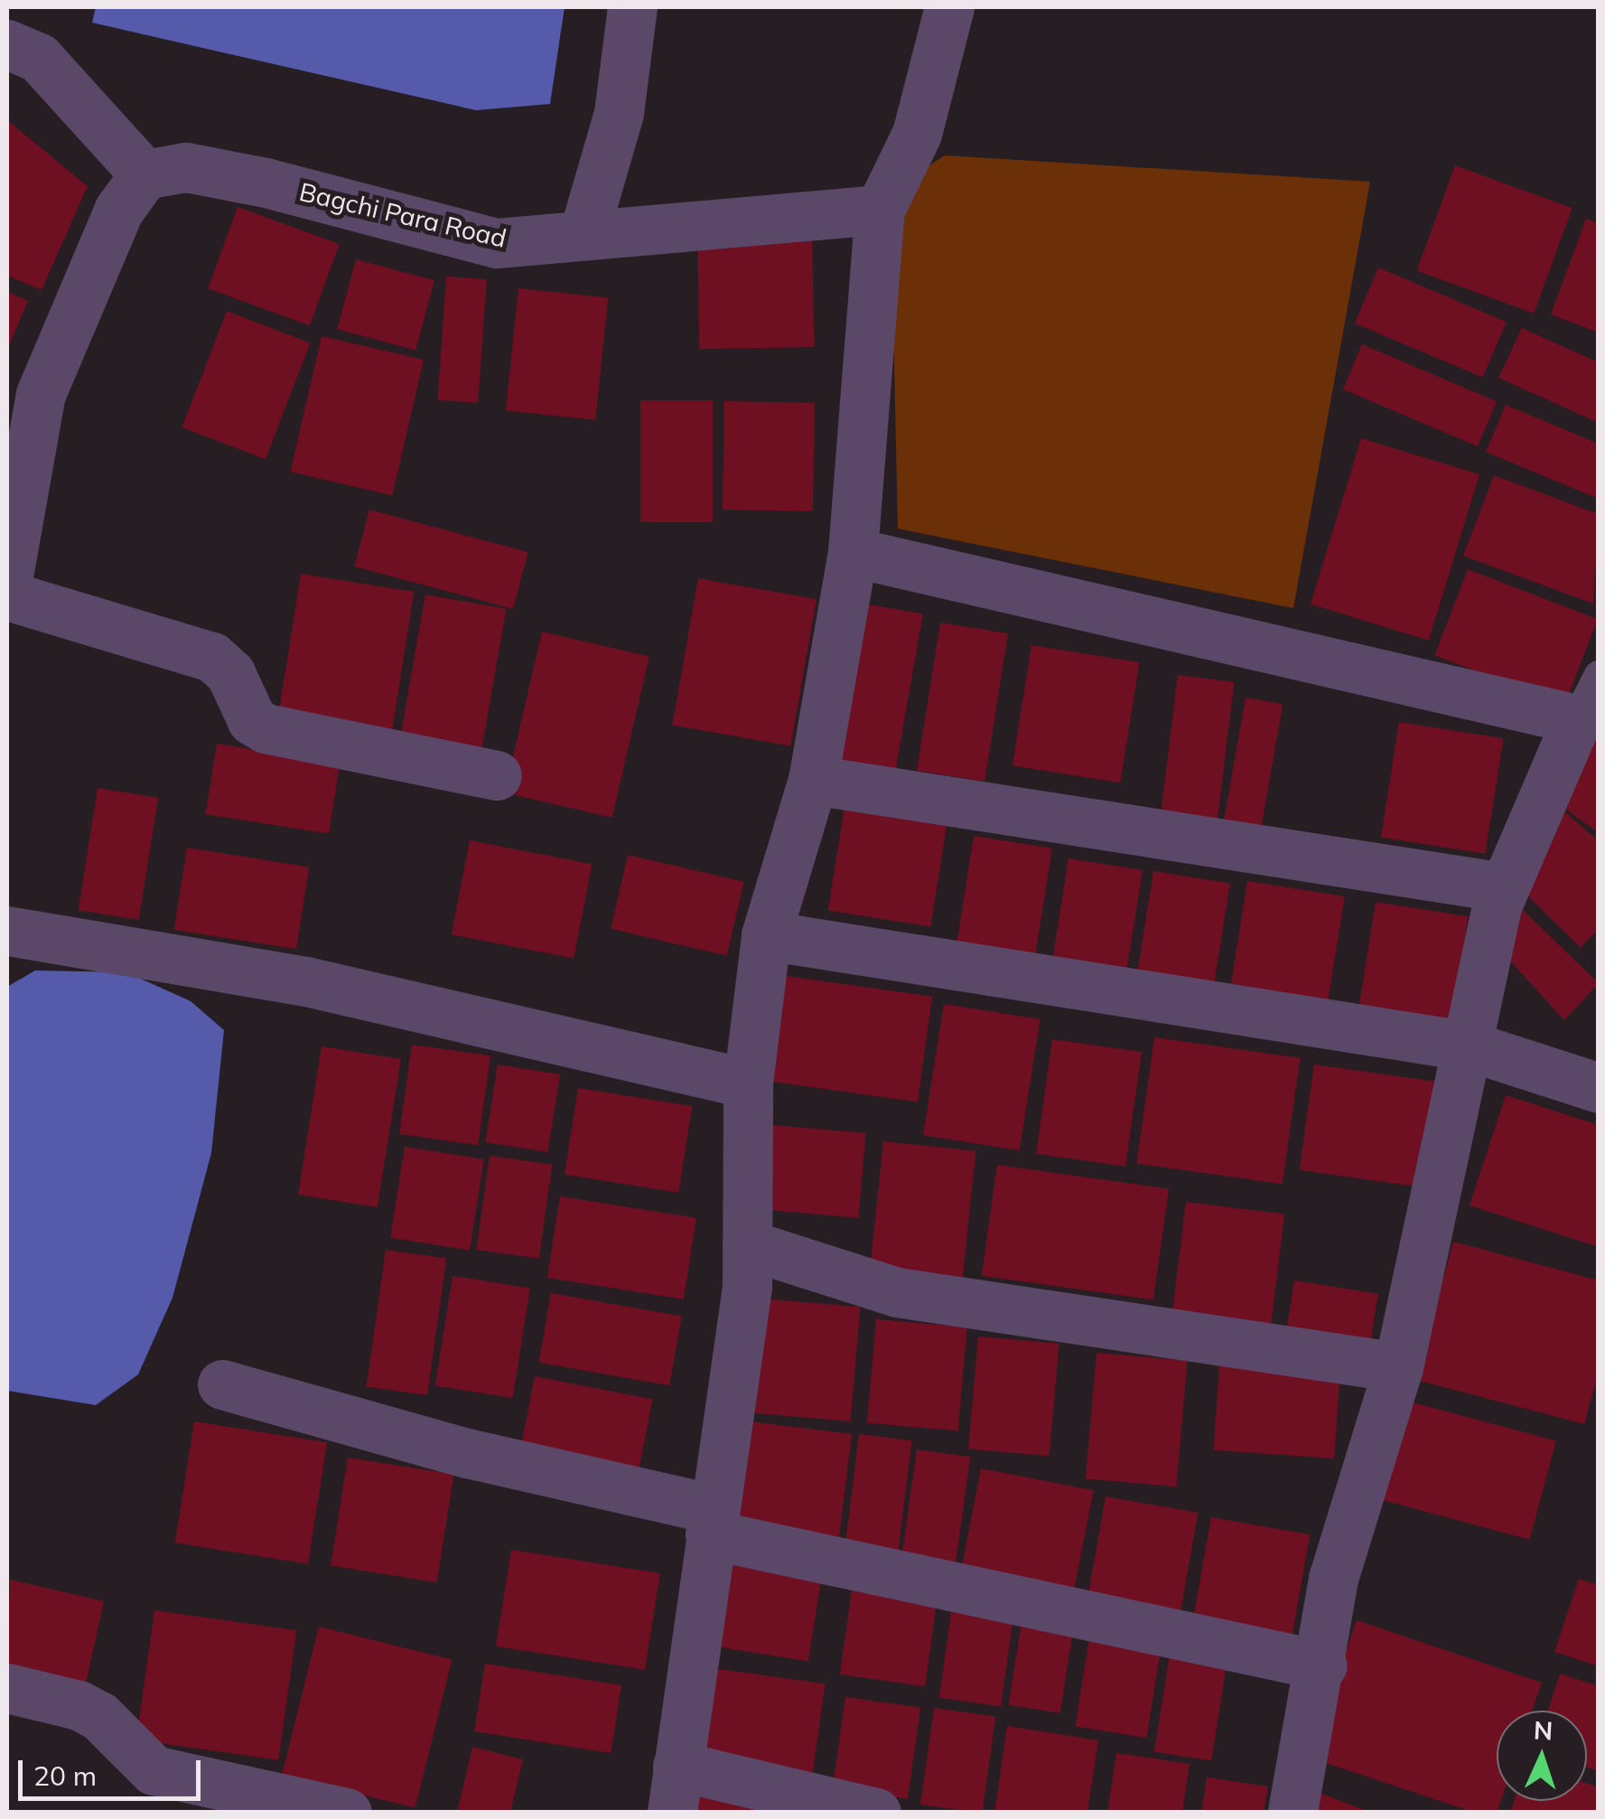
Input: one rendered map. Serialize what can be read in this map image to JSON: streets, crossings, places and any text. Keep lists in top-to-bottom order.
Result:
{
  "streets": {
    "street": ["Bagchi Para Road"]
  },
  "scale_bar": "20 m",
  "north": "top"
}
